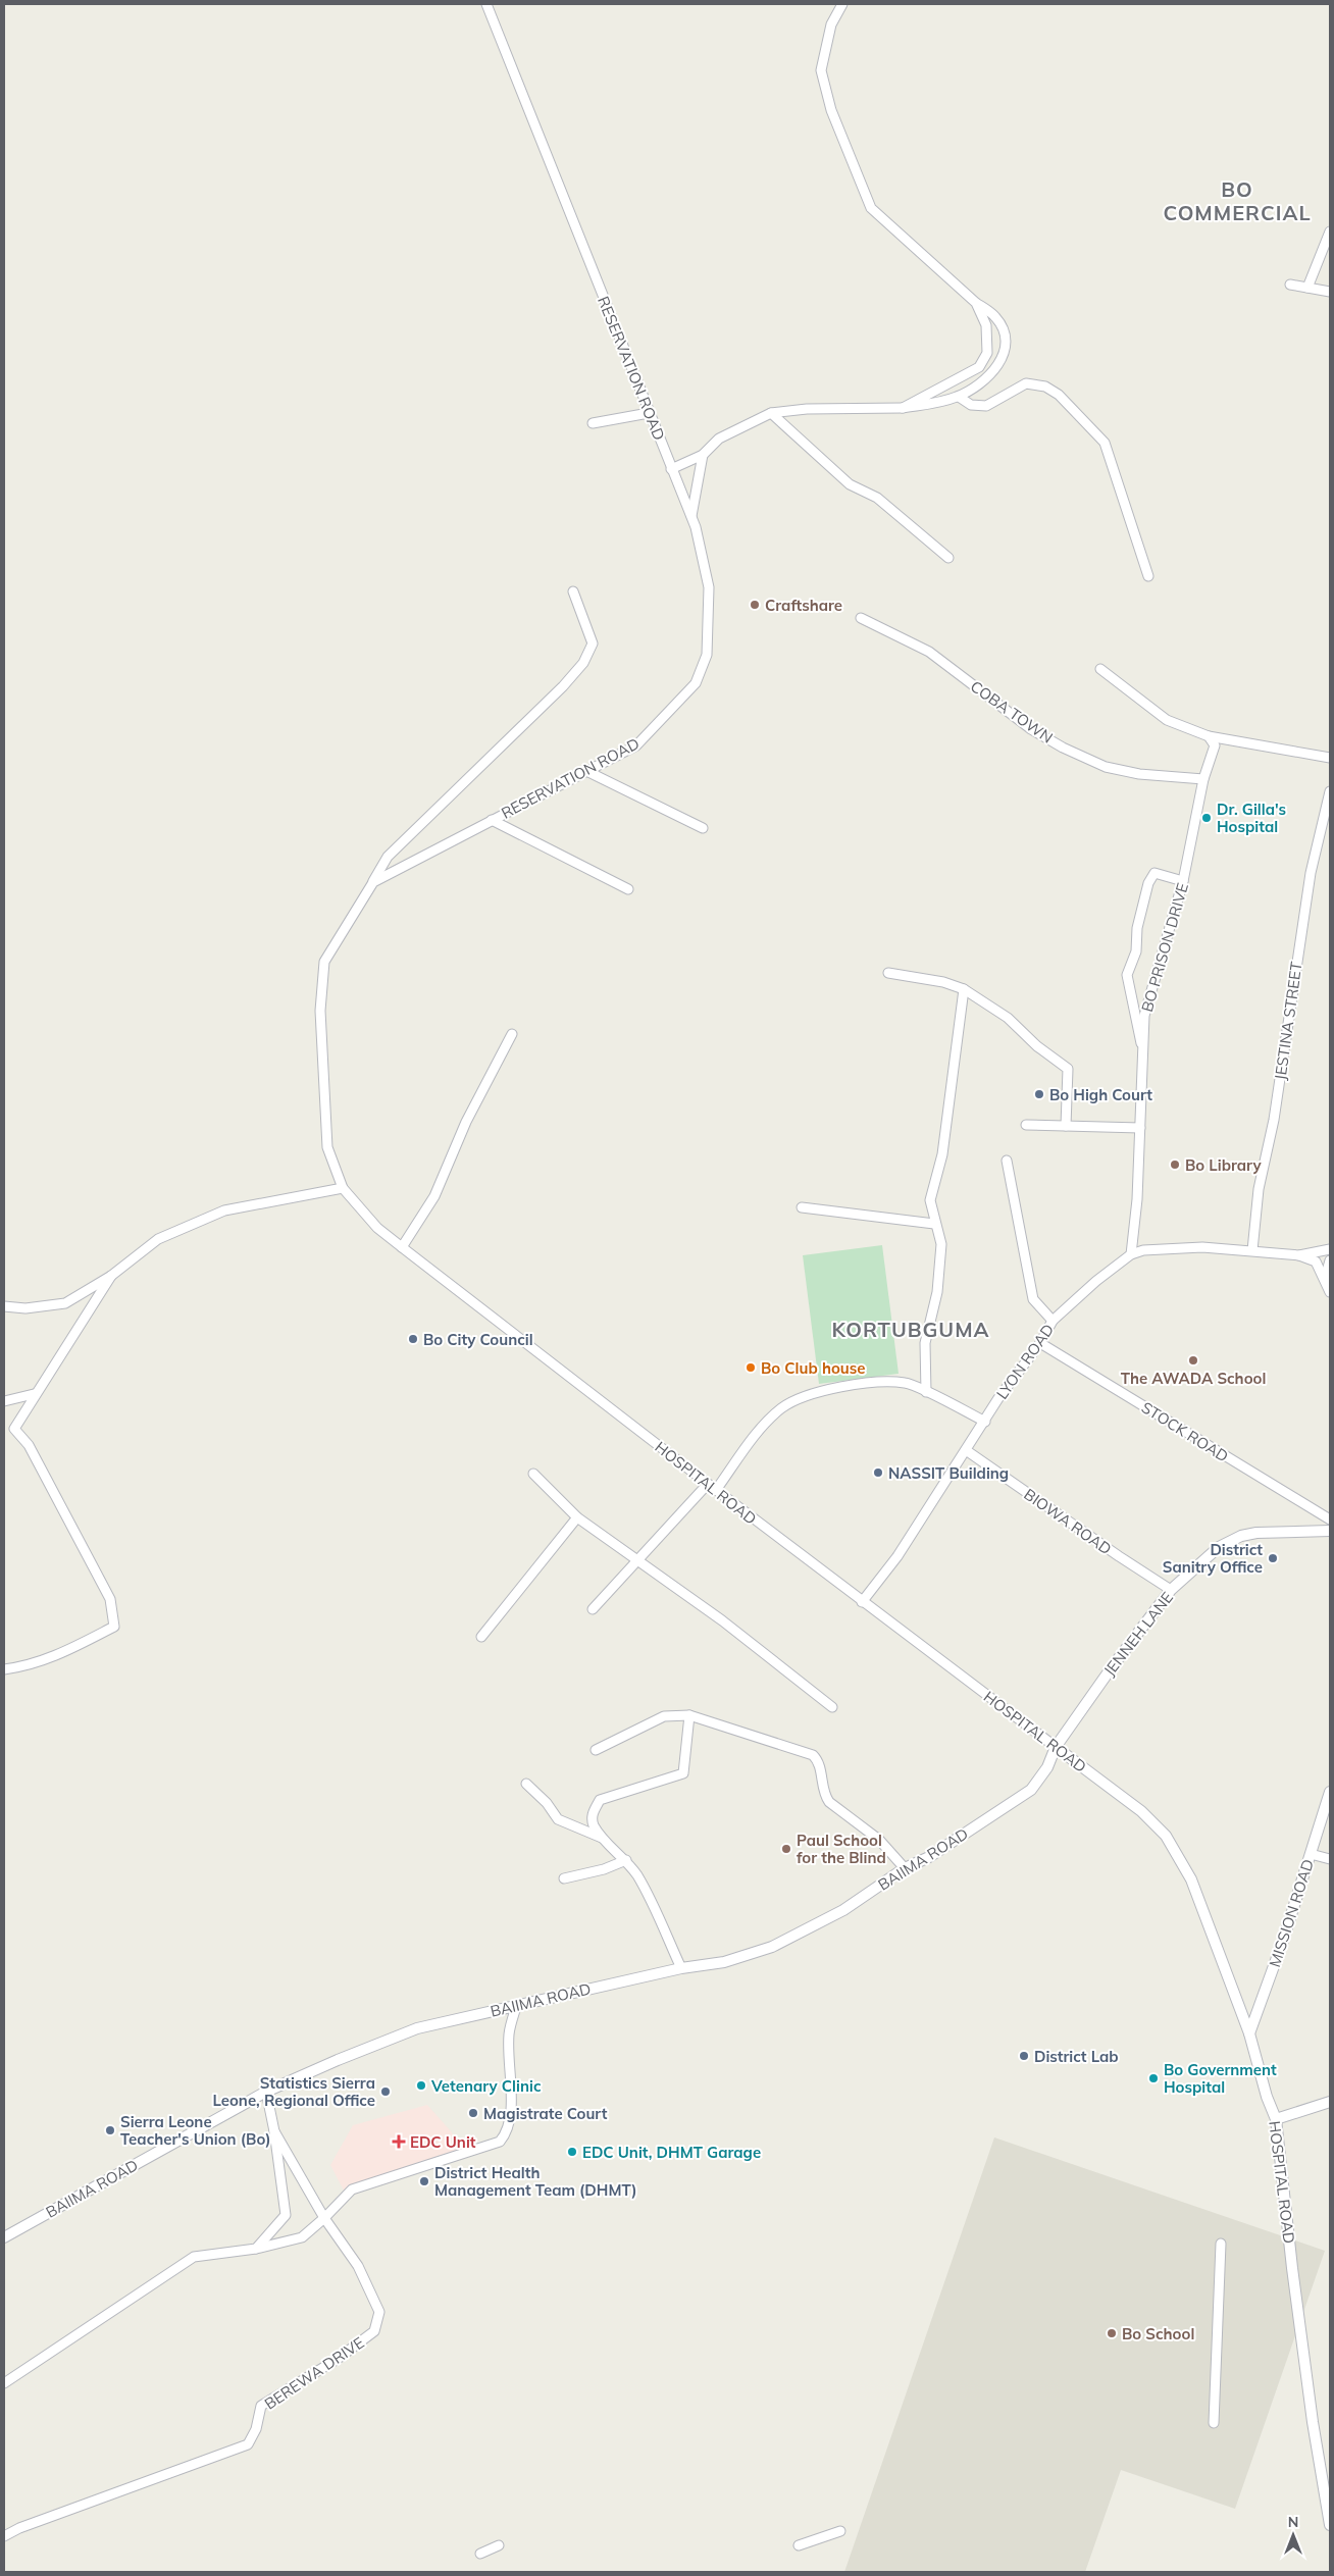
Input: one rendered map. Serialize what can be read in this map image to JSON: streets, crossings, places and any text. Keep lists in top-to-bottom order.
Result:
{
  "streets": {
    "street": [
      "RESERVATION ROAD",
      "COBA TOWN",
      "BO PRISON DRIVE",
      "JESTINA STREET",
      "LYON ROAD",
      "STOCK ROAD",
      "HOSPITAL ROAD",
      "BIOWA ROAD",
      "JENNEH LANE",
      "BAIIMA ROAD",
      "MISSION ROAD",
      "BEREWA DRIVE"
    ]
  },
  "crossings": [
    ["COBA TOWN", "BO PRISON DRIVE"],
    ["BO PRISON DRIVE", "LYON ROAD"],
    ["JESTINA STREET", "LYON ROAD"],
    ["LYON ROAD", "STOCK ROAD"],
    ["LYON ROAD", "HOSPITAL ROAD"],
    ["LYON ROAD", "BIOWA ROAD"],
    ["HOSPITAL ROAD", "JENNEH LANE"],
    ["HOSPITAL ROAD", "BAIIMA ROAD"],
    ["HOSPITAL ROAD", "MISSION ROAD"],
    ["BIOWA ROAD", "JENNEH LANE"],
    ["JENNEH LANE", "BAIIMA ROAD"]
  ],
  "districts": ["BO COMMERCIAL", "KORTUBGUMA"],
  "places": {
    "other": [
      "Craftshare",
      "Dr. Gilla's Hospital",
      "Bo High Court",
      "Bo Library",
      "Bo City Council",
      "The AWADA School",
      "Bo Club house",
      "NASSIT Building",
      "District Sanitry Office",
      "Paul School for the Blind",
      "District Lab",
      "Bo Government Hospital",
      "Vetenary Clinic",
      "Statistics Sierra Leone, Regional Office",
      "Magistrate Court",
      "Sierra Leone Teacher's Union (Bo)",
      "EDC Unit, DHMT Garage",
      "District Health Management Team (DHMT)",
      "Bo School"
    ],
    "health": ["EDC Unit"]
  },
  "north": "top"
}
